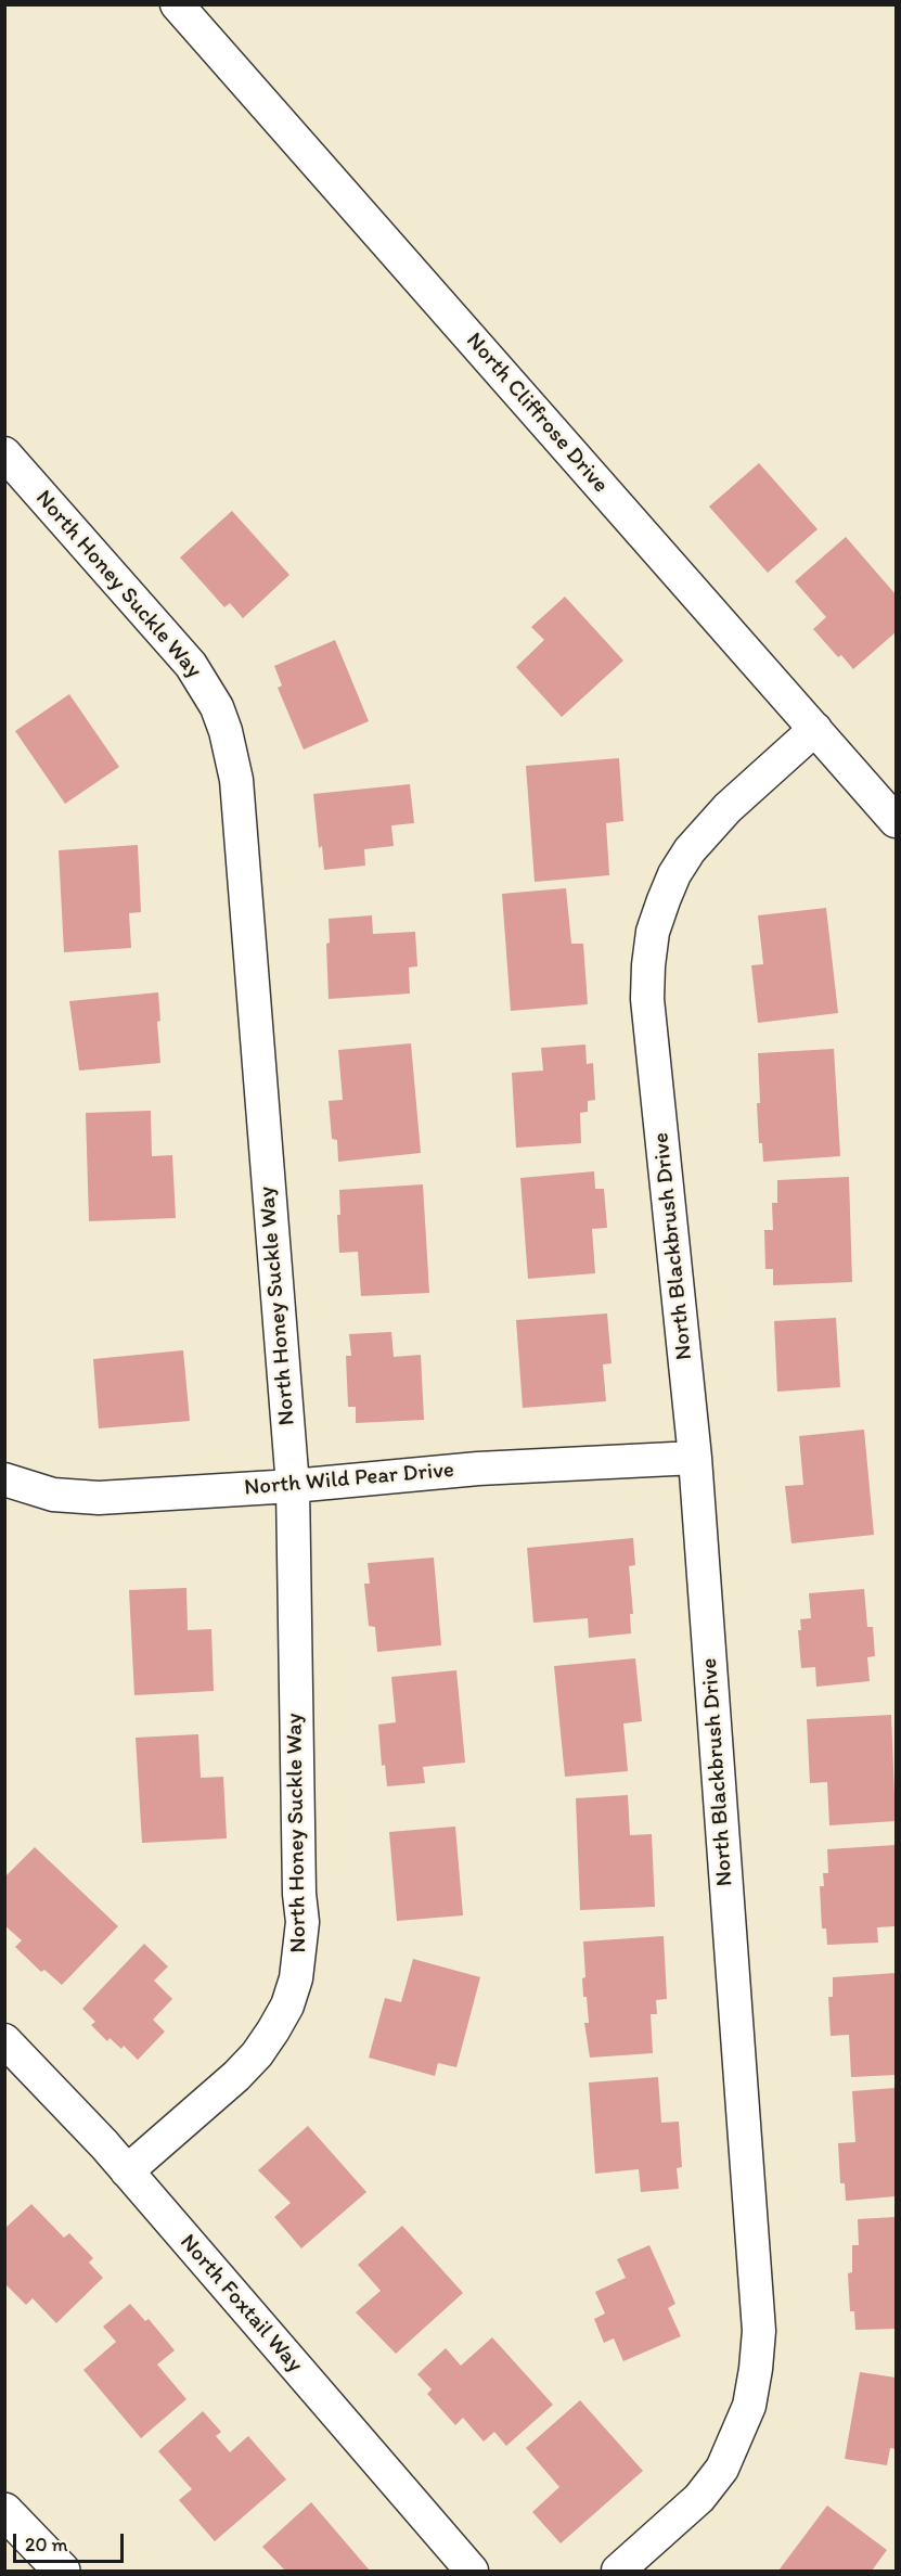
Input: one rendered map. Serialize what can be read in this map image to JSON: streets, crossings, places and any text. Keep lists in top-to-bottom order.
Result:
{
  "streets": {
    "street": [
      "North Cliffrose Drive",
      "North Honey Suckle Way",
      "North Blackbrush Drive",
      "North Wild Pear Drive",
      "North Foxtail Way"
    ]
  },
  "crossings": [
    ["North Cliffrose Drive", "North Blackbrush Drive"],
    ["North Honey Suckle Way", "North Wild Pear Drive"],
    ["North Honey Suckle Way", "North Foxtail Way"],
    ["North Blackbrush Drive", "North Wild Pear Drive"]
  ],
  "scale_bar": "20 m"
}
